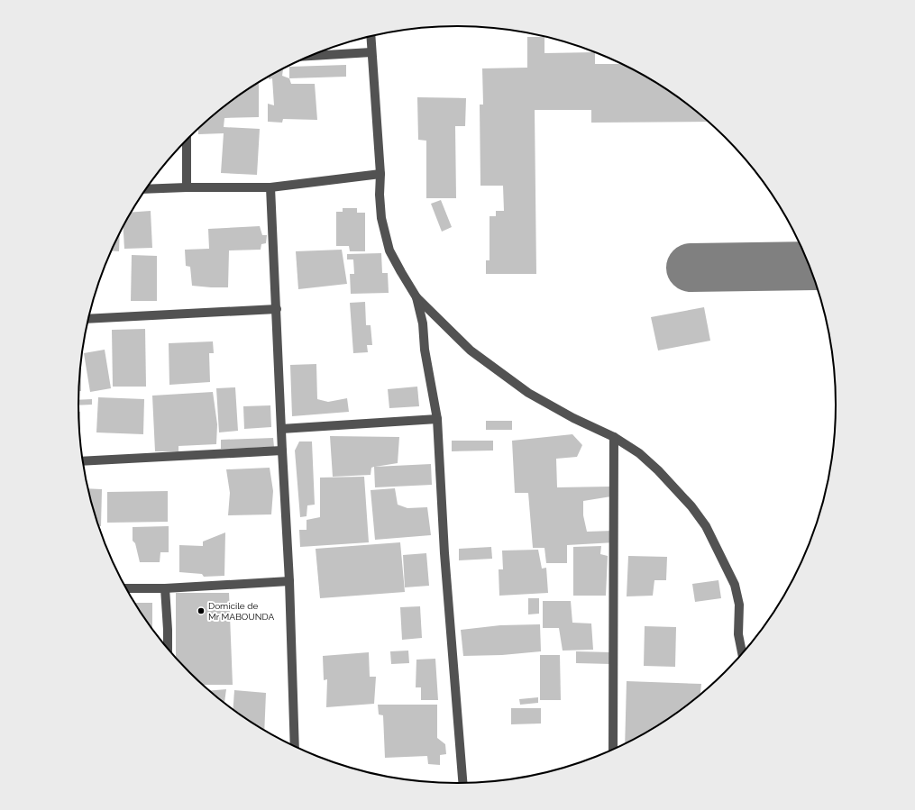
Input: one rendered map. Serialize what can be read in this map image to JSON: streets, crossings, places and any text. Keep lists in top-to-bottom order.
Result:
{
  "places": ["Domicile de Mr MABOUNDA"]
}
